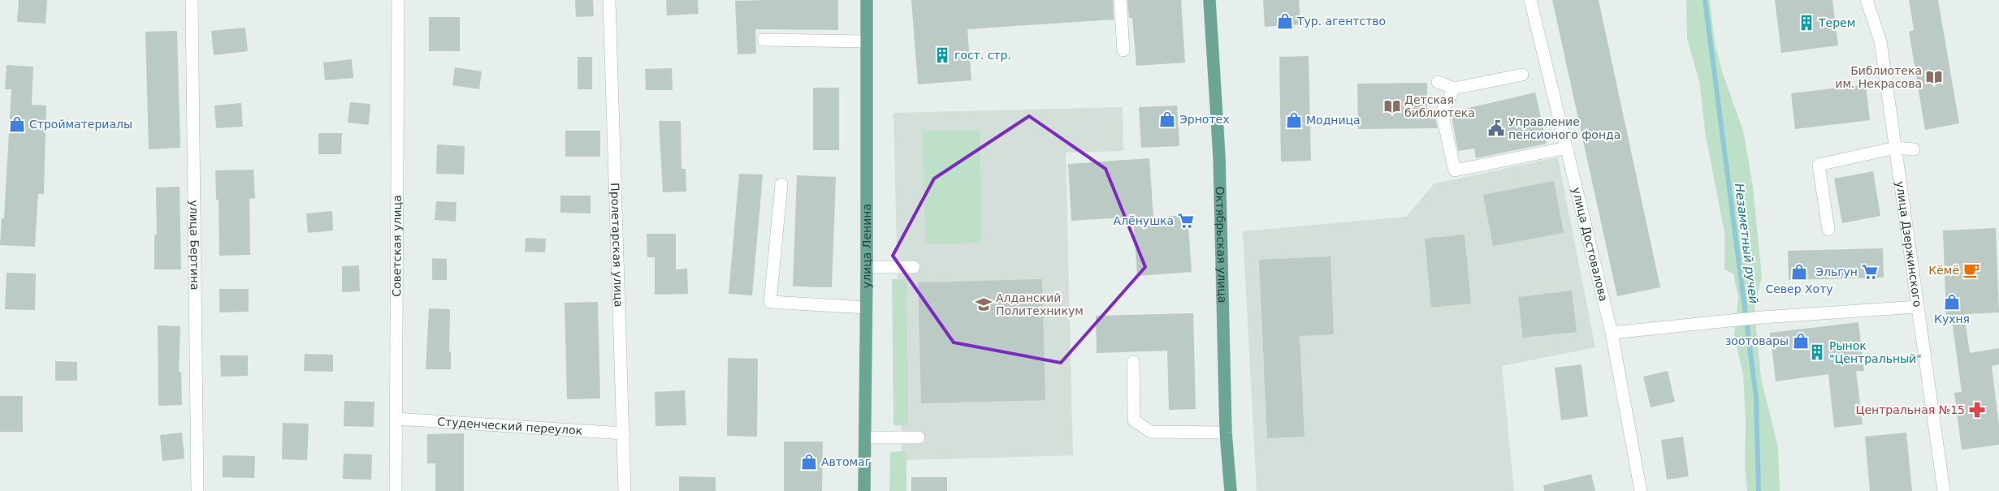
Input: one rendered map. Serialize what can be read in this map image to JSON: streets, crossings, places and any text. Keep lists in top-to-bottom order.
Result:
{
  "streets": {
    "main road": ["Октябрьская улица", "улица Ленина"],
    "street": [
      "улица Достовалова",
      "улица Дзержинского",
      "улица Бертина",
      "Пролетарская улица",
      "Советская улица",
      "Студенческий переулок"
    ]
  },
  "crossings": [
    ["Пролетарская улица", "Студенческий переулок"],
    ["Советская улица", "Студенческий переулок"]
  ],
  "water": ["Незаметный ручей"],
  "places": {
    "shop": [
      "Тур. агентство",
      "Эрнотех",
      "Модница",
      "Стройматериалы",
      "Север Хоту",
      "Кухня",
      "зоотовары",
      "Автомаг"
    ],
    "building": ["Терем", "гост. стр.", "Рынок \"Центральный\""],
    "library": ["Библиотека им. Некрасова", "Детская библиотека"],
    "public building": ["Управление пенсионого фонда"],
    "supermarket": ["Алёнушка", "Эльгун"],
    "cafe": ["Кёмё"],
    "school or university": ["Алданский Политехникум"],
    "pharmacy": ["Центральная №15"]
  }
}
